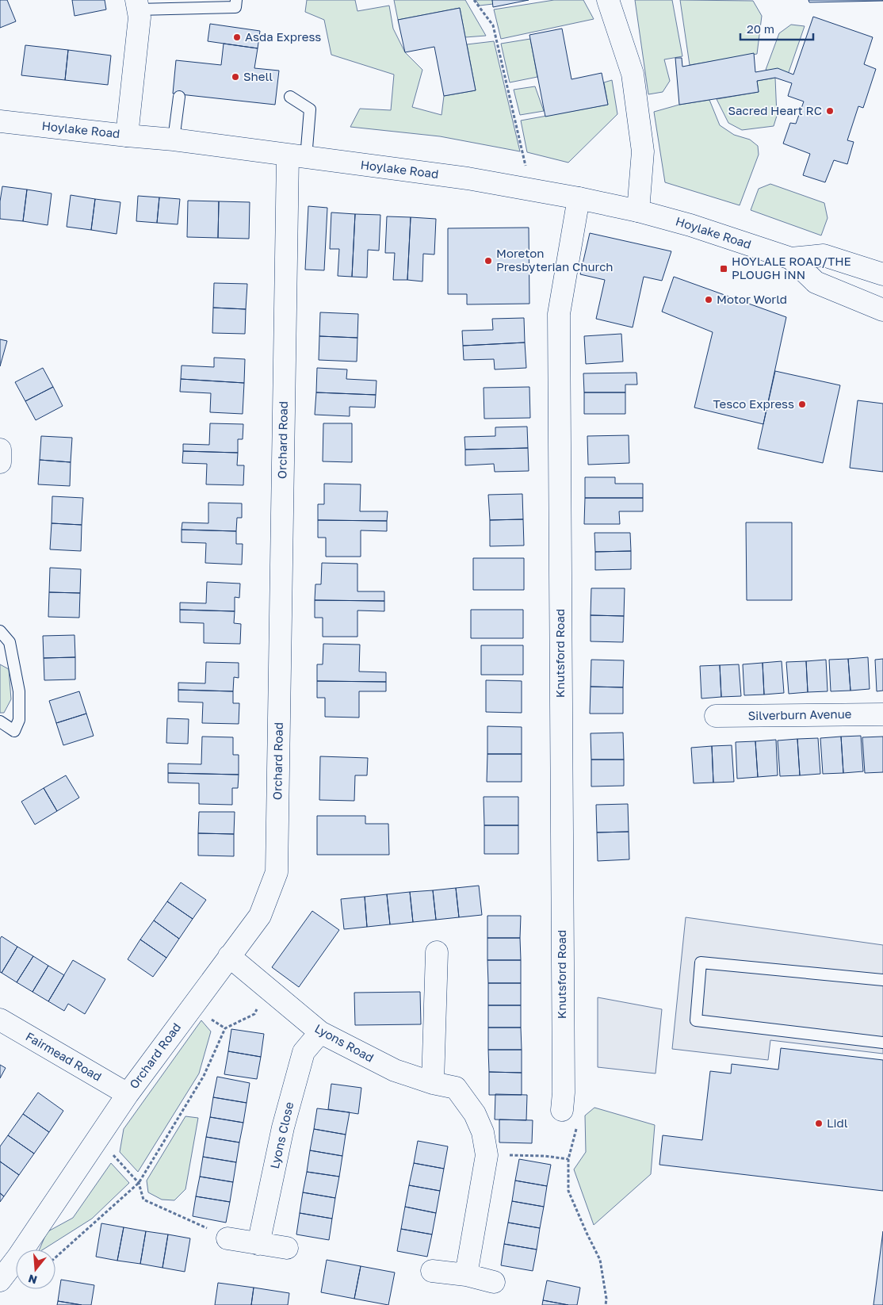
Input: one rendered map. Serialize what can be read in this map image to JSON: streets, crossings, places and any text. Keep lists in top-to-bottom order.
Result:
{
  "streets": {
    "street": [
      "Hoylake Road",
      "Orchard Road",
      "Knutsford Road",
      "Silverburn Avenue",
      "Lyons Road",
      "Fairmead Road",
      "Lyons Close"
    ]
  },
  "crossings": [
    ["Hoylake Road", "Orchard Road"],
    ["Hoylake Road", "Knutsford Road"],
    ["Orchard Road", "Lyons Road"],
    ["Orchard Road", "Fairmead Road"],
    ["Lyons Road", "Lyons Close"]
  ],
  "places": {
    "other": [
      "Asda Express",
      "Shell",
      "Sacred Heart RC",
      "Moreton Presbyterian Church",
      "Motor World",
      "Tesco Express",
      "Lidl"
    ],
    "transit": ["HOYLALE ROAD/THE PLOUGH INN"]
  },
  "scale_bar": "20 m",
  "north": "bottom"
}
